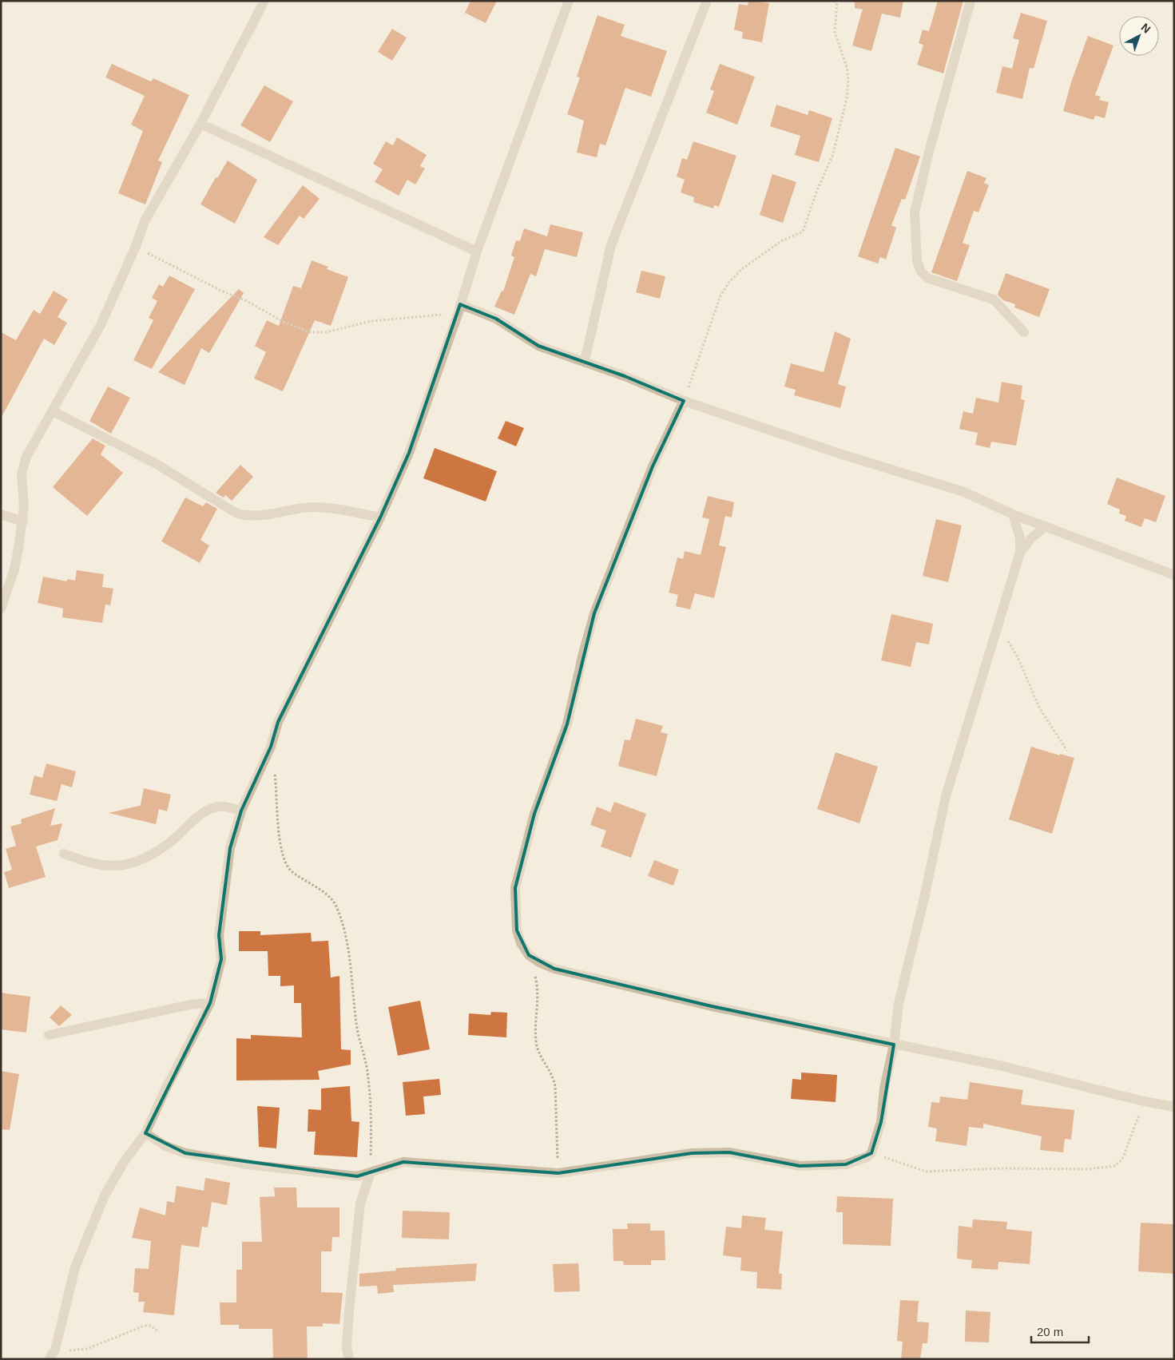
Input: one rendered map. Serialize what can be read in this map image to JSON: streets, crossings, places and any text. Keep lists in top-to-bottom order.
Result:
{
  "scale_bar": "20 m",
  "north": "top right"
}
